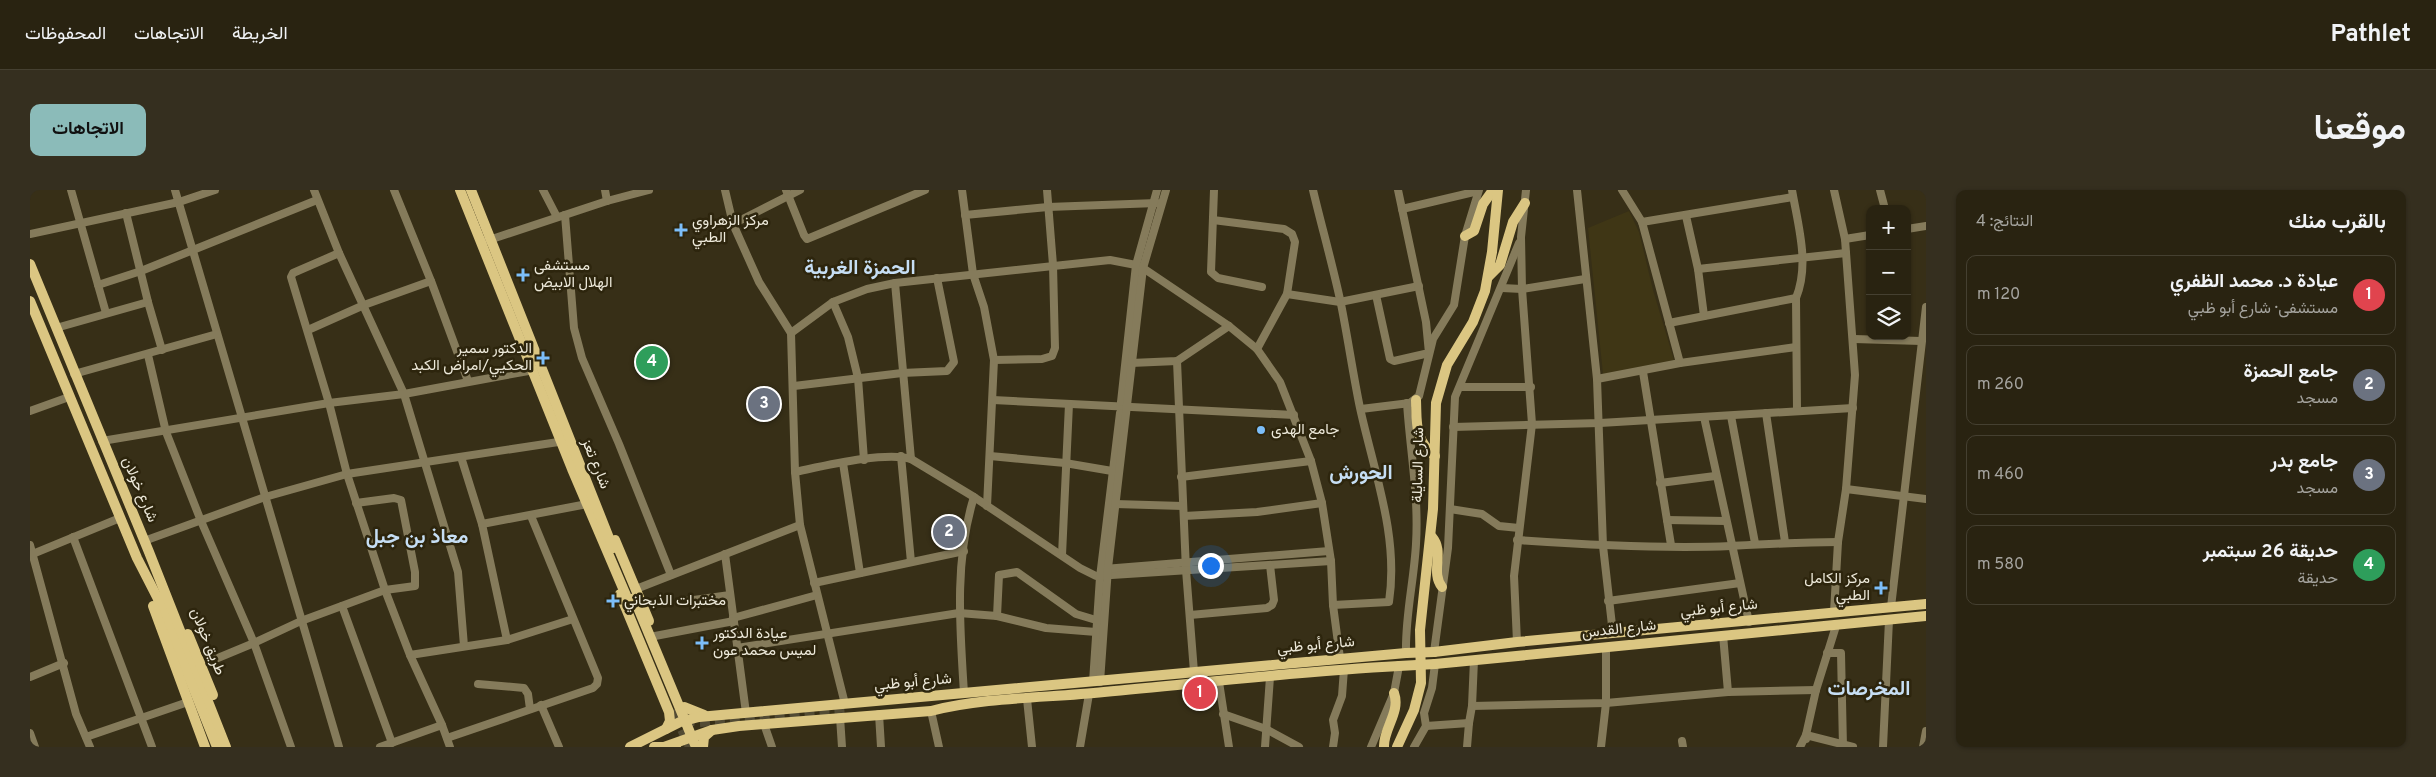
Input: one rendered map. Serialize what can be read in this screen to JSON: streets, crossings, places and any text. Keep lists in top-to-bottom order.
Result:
{
  "streets": {
    "main road": [
      "شارع تعز",
      "شارع السايلة",
      "شارع خولان",
      "شارع أبو ظبي",
      "شارع القدس",
      "طريق خولان"
    ]
  },
  "crossings": [
    ["شارع خولان", "طريق خولان"],
    ["شارع أبو ظبي", "شارع القدس"]
  ],
  "districts": [
    "الحمزة الغربية",
    "الحورش",
    "معاذ بن جبل",
    "المخرصات"
  ],
  "places": {
    "health": [
      "مركز الزهراوي الطبي",
      "مستشفى الهلال الابيض",
      "الدكتور سمير الحكيي/امراض الكبد",
      "مركز الكامل الطبي",
      "مختبرات الذبحاني",
      "عيادة الدكتور لميس محمد عون"
    ],
    "other": ["جامع الهدى"]
  },
  "page": {
    "header": "Pathlet",
    "nav": ["الخريطة", "الاتجاهات", "المحفوظات"],
    "title": "موقعنا",
    "buttons": "الاتجاهات",
    "heading": ["بالقرب منك", "النتائج: 4"],
    "map_buttons": ["+", "−"],
    "list": [
      {
        "mark": "1",
        "name": "عيادة د. محمد الظفري",
        "note": "مستشفى · شارع أبو ظبي",
        "value": "120 m"
      },
      {
        "mark": "2",
        "name": "جامع الحمزة",
        "note": "مسجد",
        "value": "260 m"
      },
      {
        "mark": "3",
        "name": "جامع بدر",
        "note": "مسجد",
        "value": "460 m"
      },
      {
        "mark": "4",
        "name": "حديقة 26 سبتمبر",
        "note": "حديقة",
        "value": "580 m"
      }
    ],
    "pins": [
      "4",
      "3",
      "2",
      "1"
    ]
  }
}
